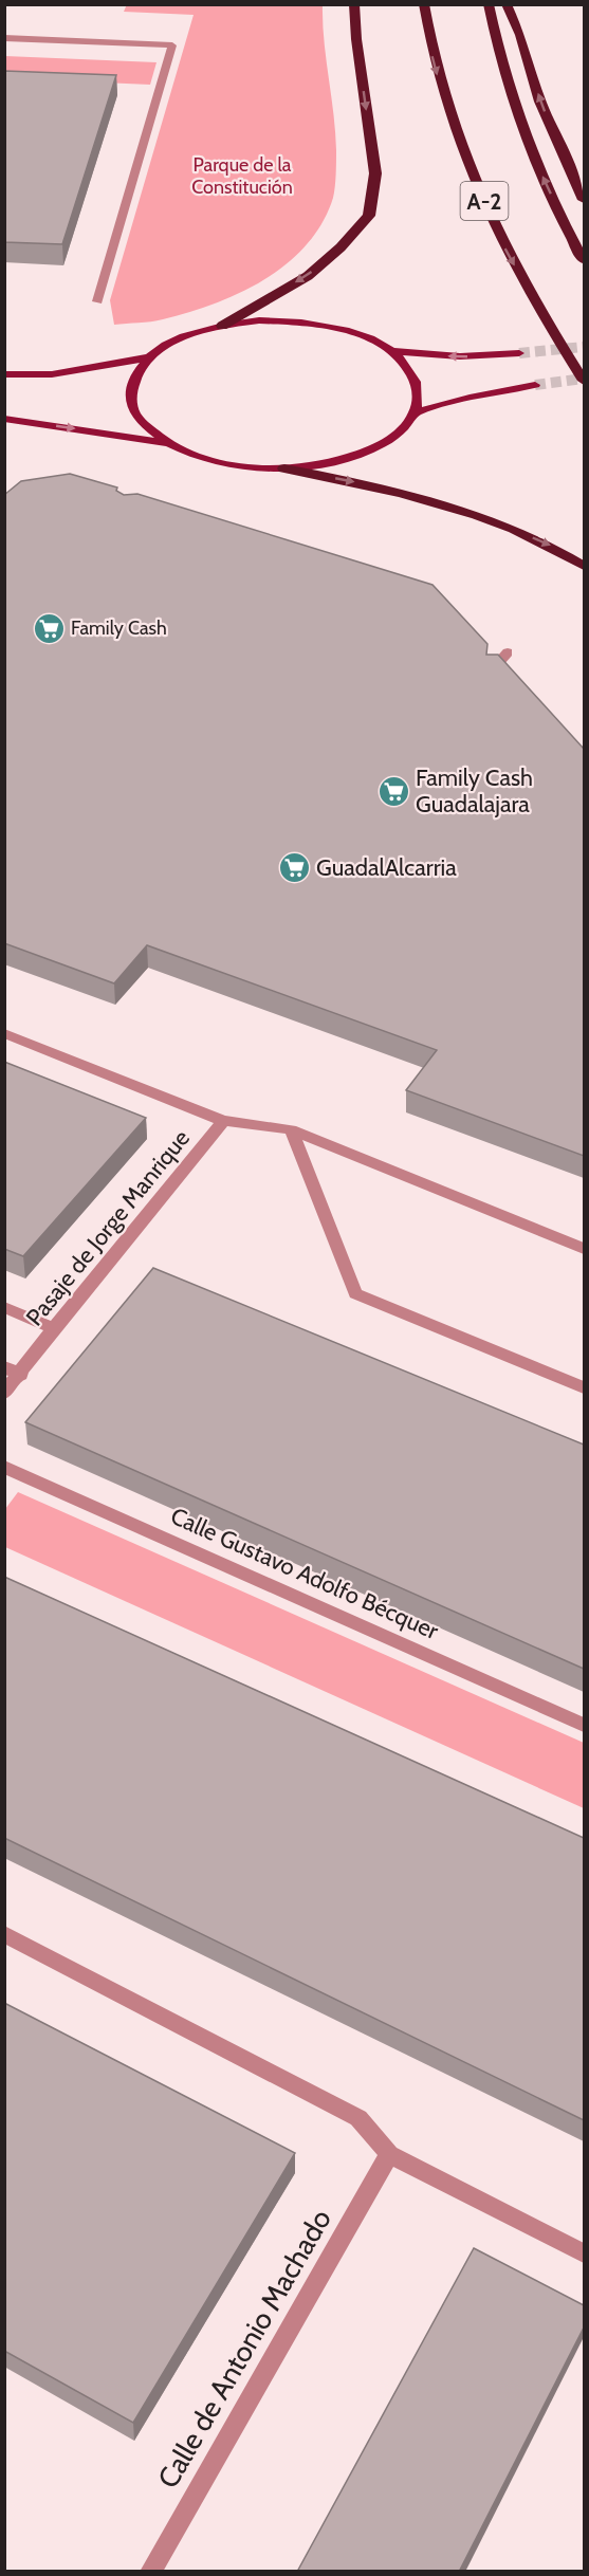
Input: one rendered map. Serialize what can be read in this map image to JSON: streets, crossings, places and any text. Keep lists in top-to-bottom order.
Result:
{
  "streets": {
    "highway": ["A-2"],
    "street": ["Pasaje de Jorge Manrique", "Calle Gustavo Adolfo Bécquer", "Calle de Antonio Machado"]
  },
  "parks": ["Parque de la Constitución"],
  "places": {
    "supermarket": ["Family Cash", "Family Cash Guadalajara", "GuadalAlcarria"]
  }
}
